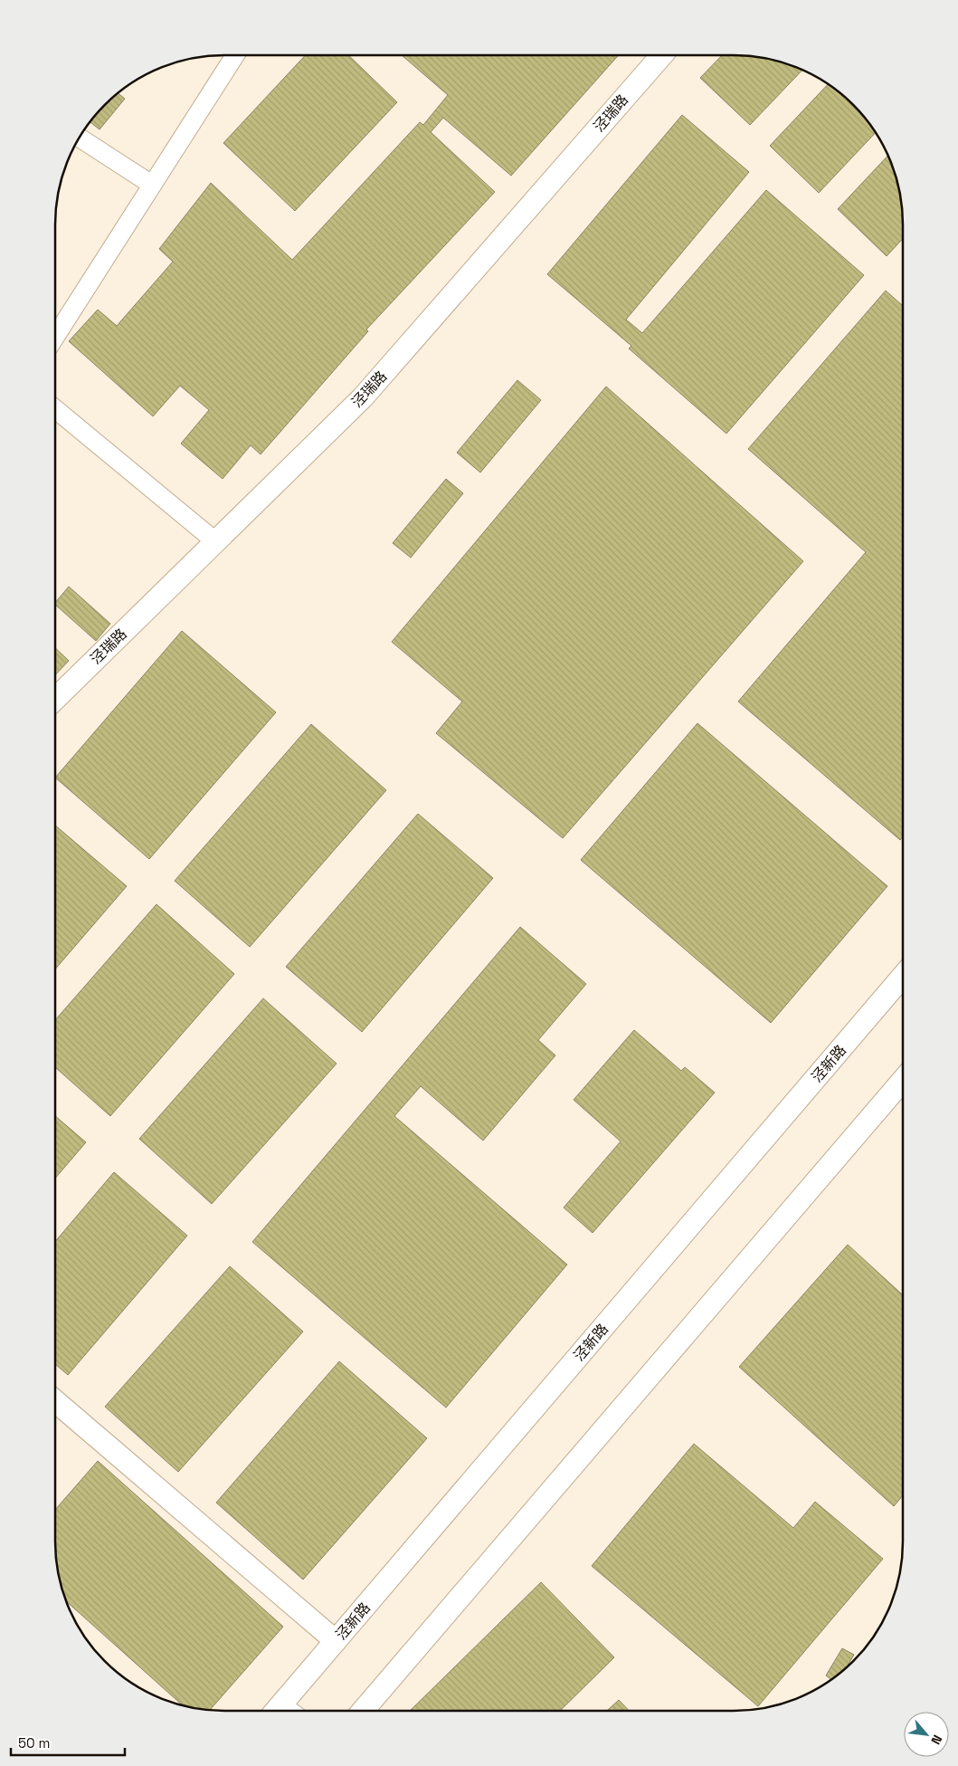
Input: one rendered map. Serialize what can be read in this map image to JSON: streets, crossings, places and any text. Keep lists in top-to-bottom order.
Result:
{
  "streets": {
    "street": ["泾瑞路", "泾新路"]
  },
  "scale_bar": "50 m",
  "north": "bottom right"
}
